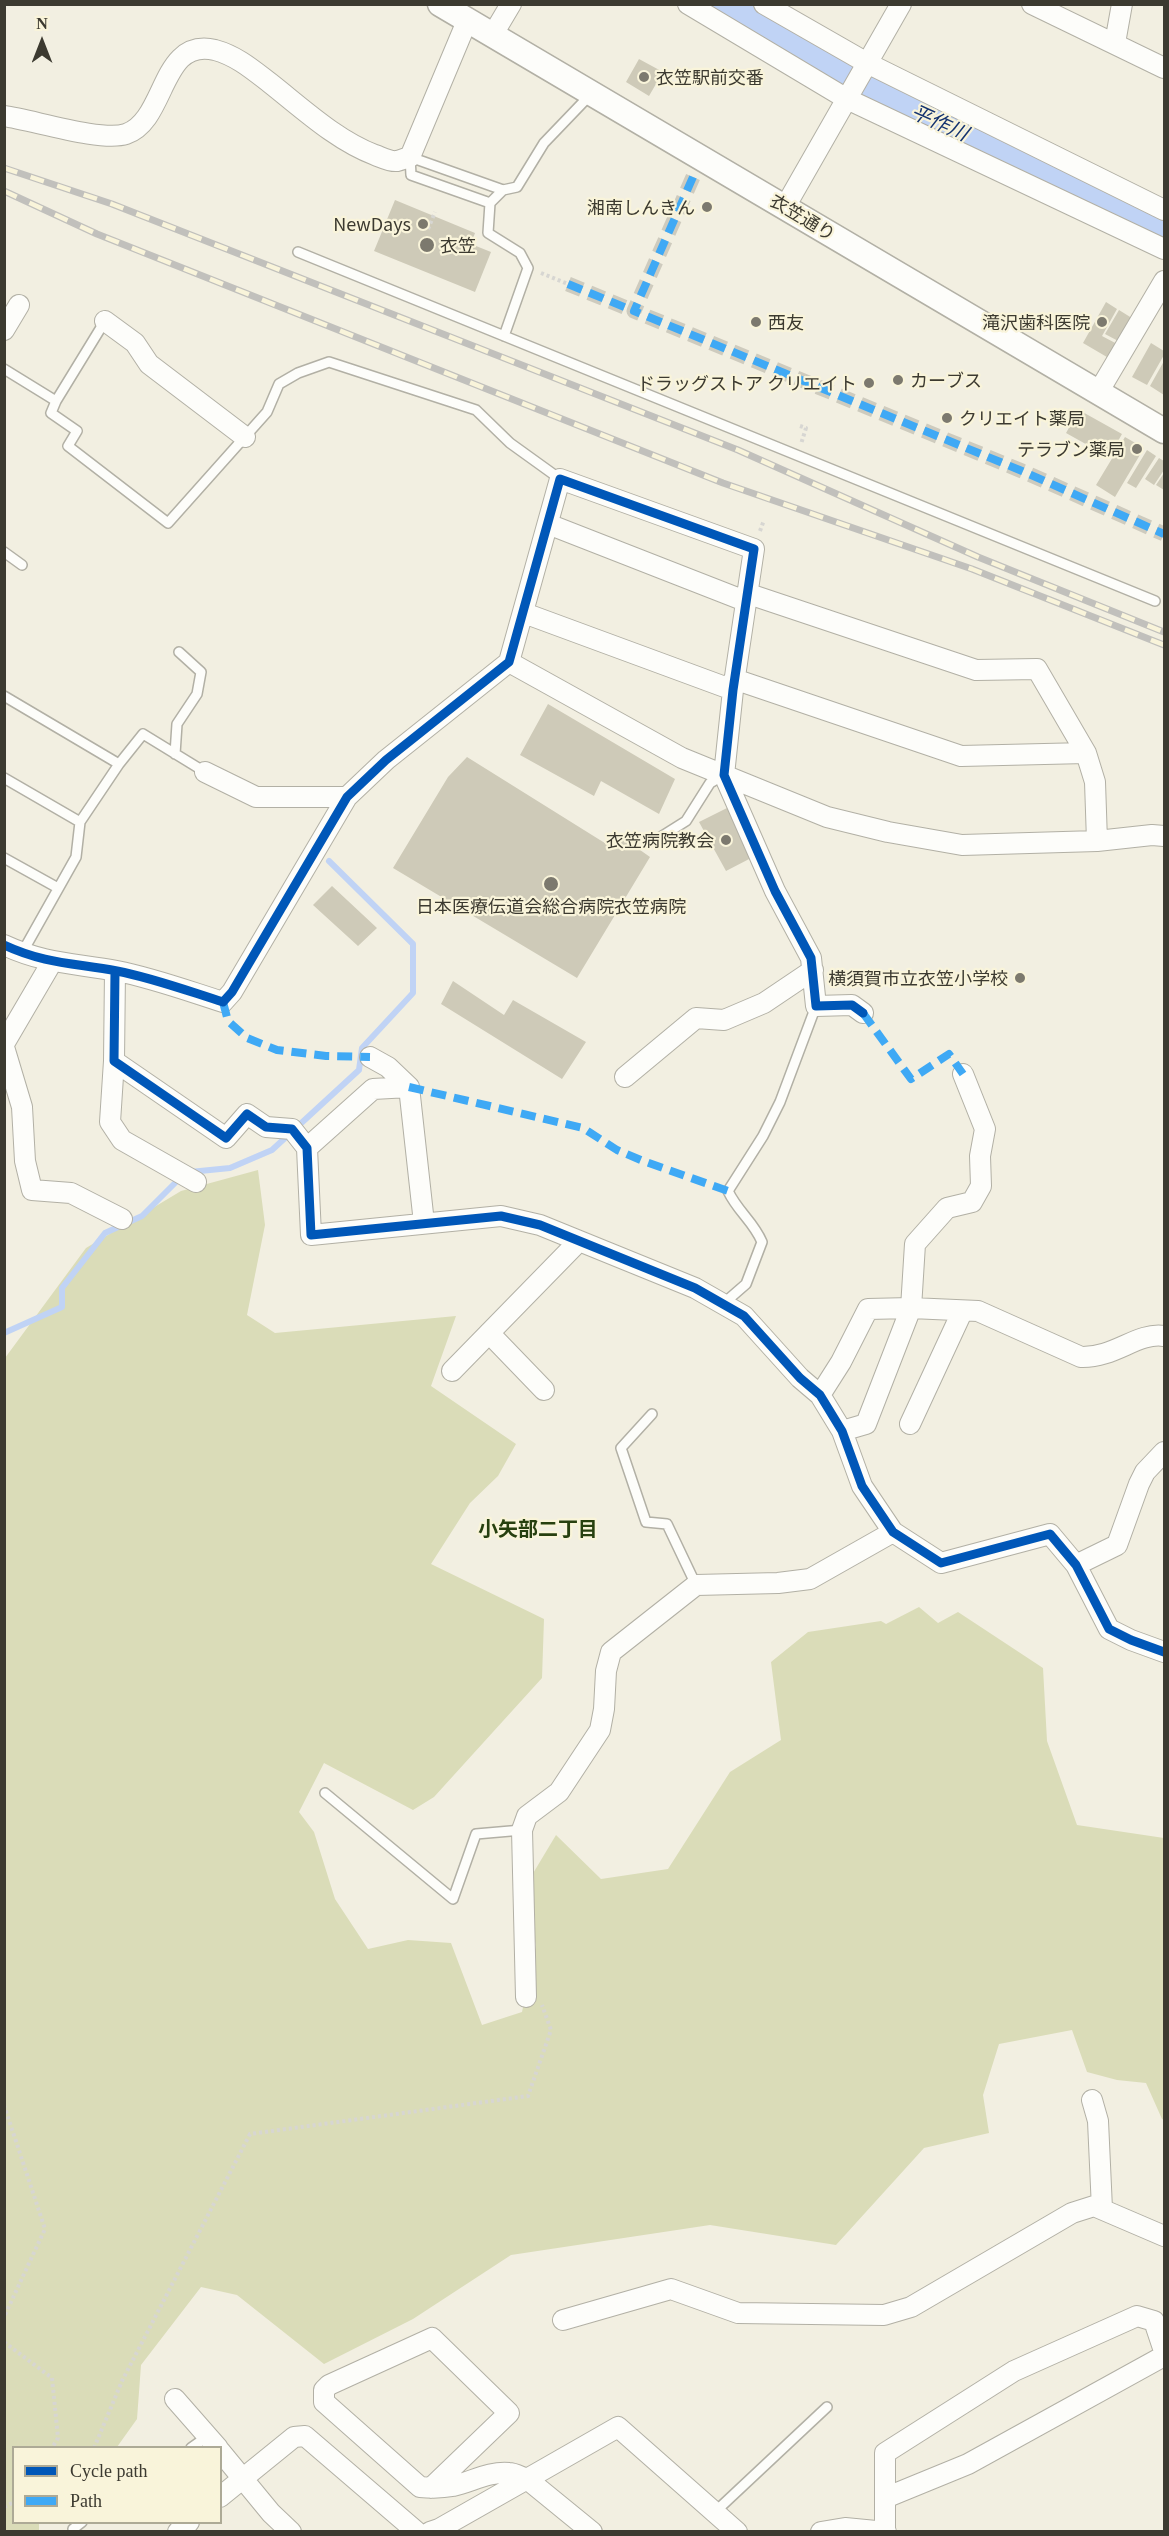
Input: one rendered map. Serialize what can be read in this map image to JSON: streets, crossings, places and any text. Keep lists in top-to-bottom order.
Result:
{
  "streets": {
    "street": ["衣笠通り"]
  },
  "districts": ["小矢部二丁目"],
  "water": ["平作川"],
  "places": [
    "衣笠駅前交番",
    "湘南しんきん",
    "NewDays",
    "衣笠",
    "西友",
    "滝沢歯科医院",
    "カーブス",
    "ドラッグストア クリエイト",
    "クリエイト薬局",
    "テラブン薬局",
    "衣笠病院教会",
    "日本医療伝道会総合病院衣笠病院",
    "横須賀市立衣笠小学校"
  ],
  "legend": ["Cycle path", "Path"],
  "north": "top"
}
